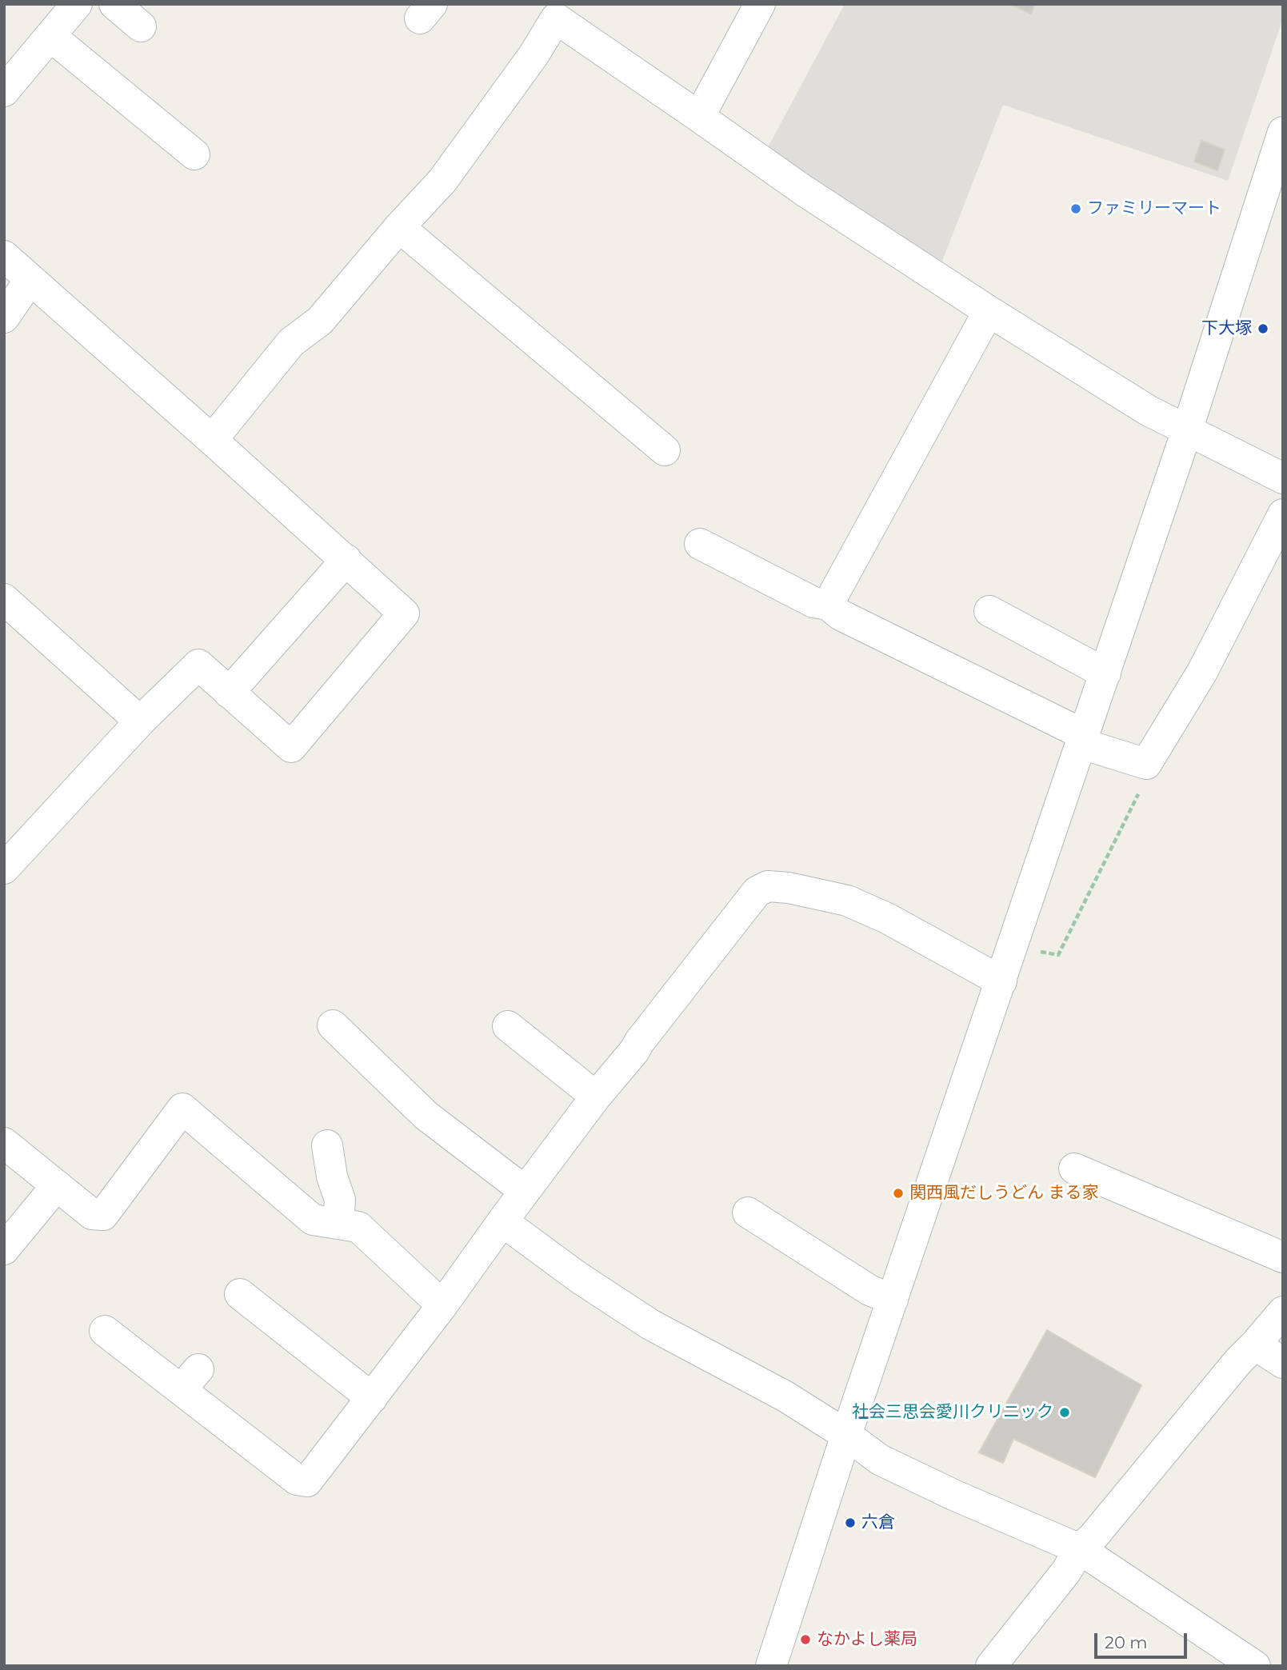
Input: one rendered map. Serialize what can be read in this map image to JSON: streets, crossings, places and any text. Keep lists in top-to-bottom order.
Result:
{
  "places": [
    "ファミリーマート",
    "下大塚",
    "関西風だしうどん まる家",
    "社会三思会愛川クリニック",
    "六倉",
    "なかよし薬局"
  ],
  "scale_bar": "20 m"
}
